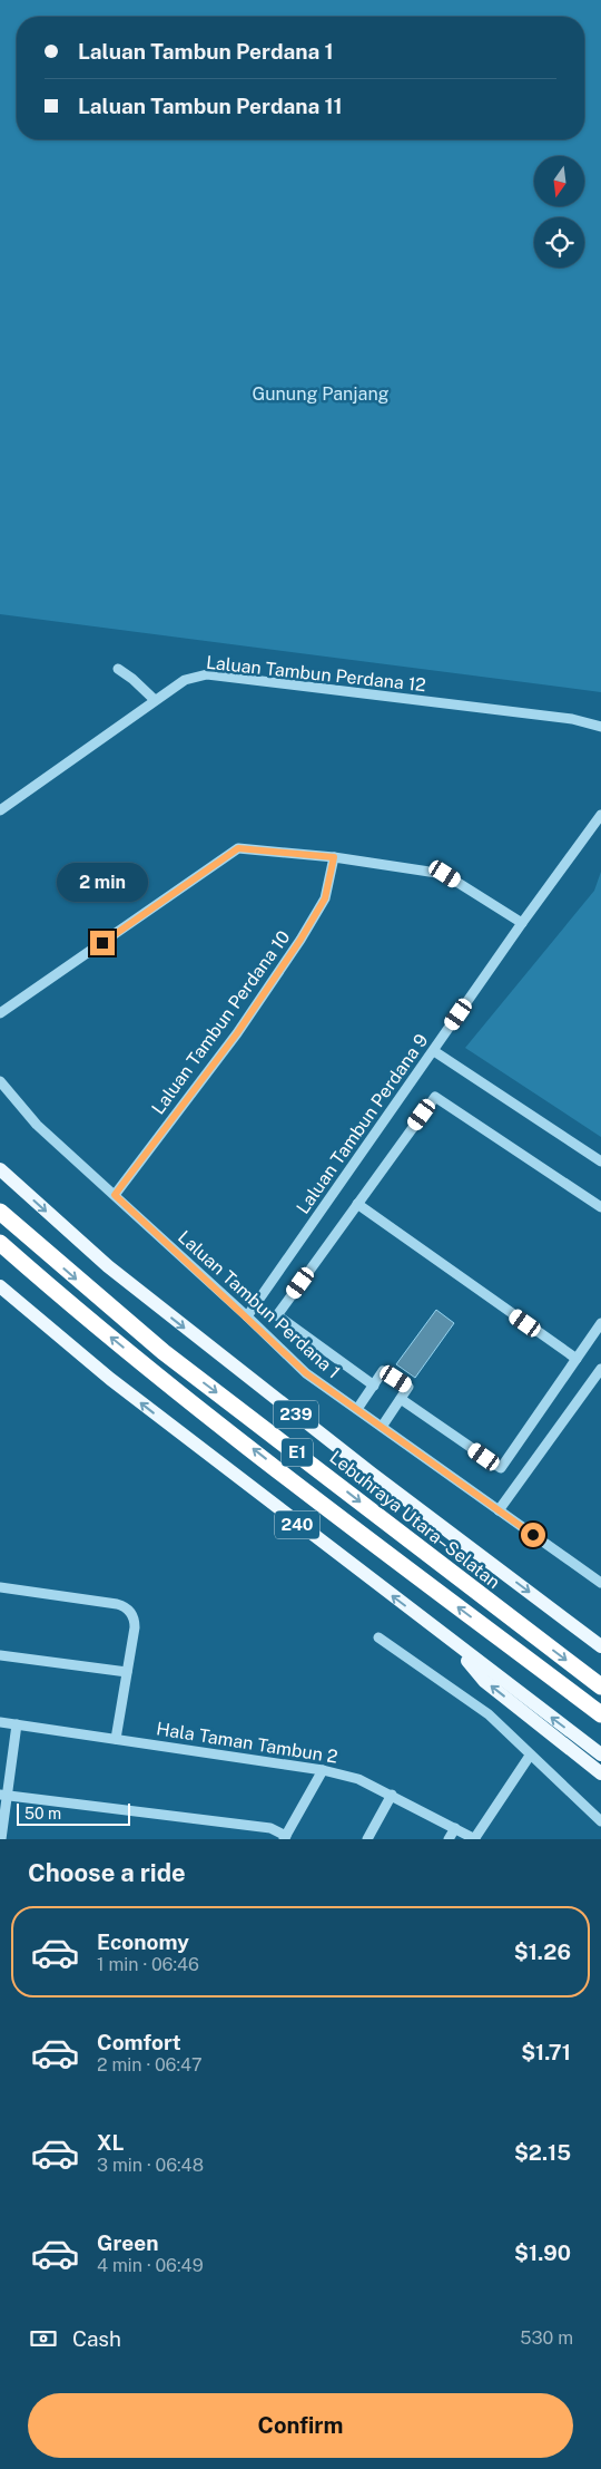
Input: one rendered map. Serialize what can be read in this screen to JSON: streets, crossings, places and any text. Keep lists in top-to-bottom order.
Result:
{
  "streets": {
    "highway": ["E1", "Lebuhraya Utara–Selatan"],
    "main road": ["239", "240"],
    "street": [
      "Laluan Tambun Perdana 12",
      "Laluan Tambun Perdana 10",
      "Laluan Tambun Perdana 9",
      "Laluan Tambun Perdana 1",
      "Hala Taman Tambun 2"
    ]
  },
  "crossings": [
    ["Laluan Tambun Perdana 10", "Laluan Tambun Perdana 1"],
    ["Laluan Tambun Perdana 9", "Laluan Tambun Perdana 1"]
  ],
  "parks": ["Gunung Panjang"],
  "scale_bar": "50 m",
  "north": "bottom",
  "page": {
    "banner": ["Laluan Tambun Perdana 1", "Laluan Tambun Perdana 11"],
    "bubble": "2 min",
    "scale": "50 m",
    "heading": "Choose a ride",
    "list": [
      {
        "name": "Economy",
        "note": "1 min · 06:46",
        "value": "$1.26"
      },
      {
        "name": "Comfort",
        "note": "2 min · 06:47",
        "value": "$1.71"
      },
      {
        "name": "XL",
        "note": "3 min · 06:48",
        "value": "$2.15"
      },
      {
        "name": "Green",
        "note": "4 min · 06:49",
        "value": "$1.90"
      }
    ],
    "pay": ["Cash", "530 m"],
    "buttons": "Confirm"
  }
}
